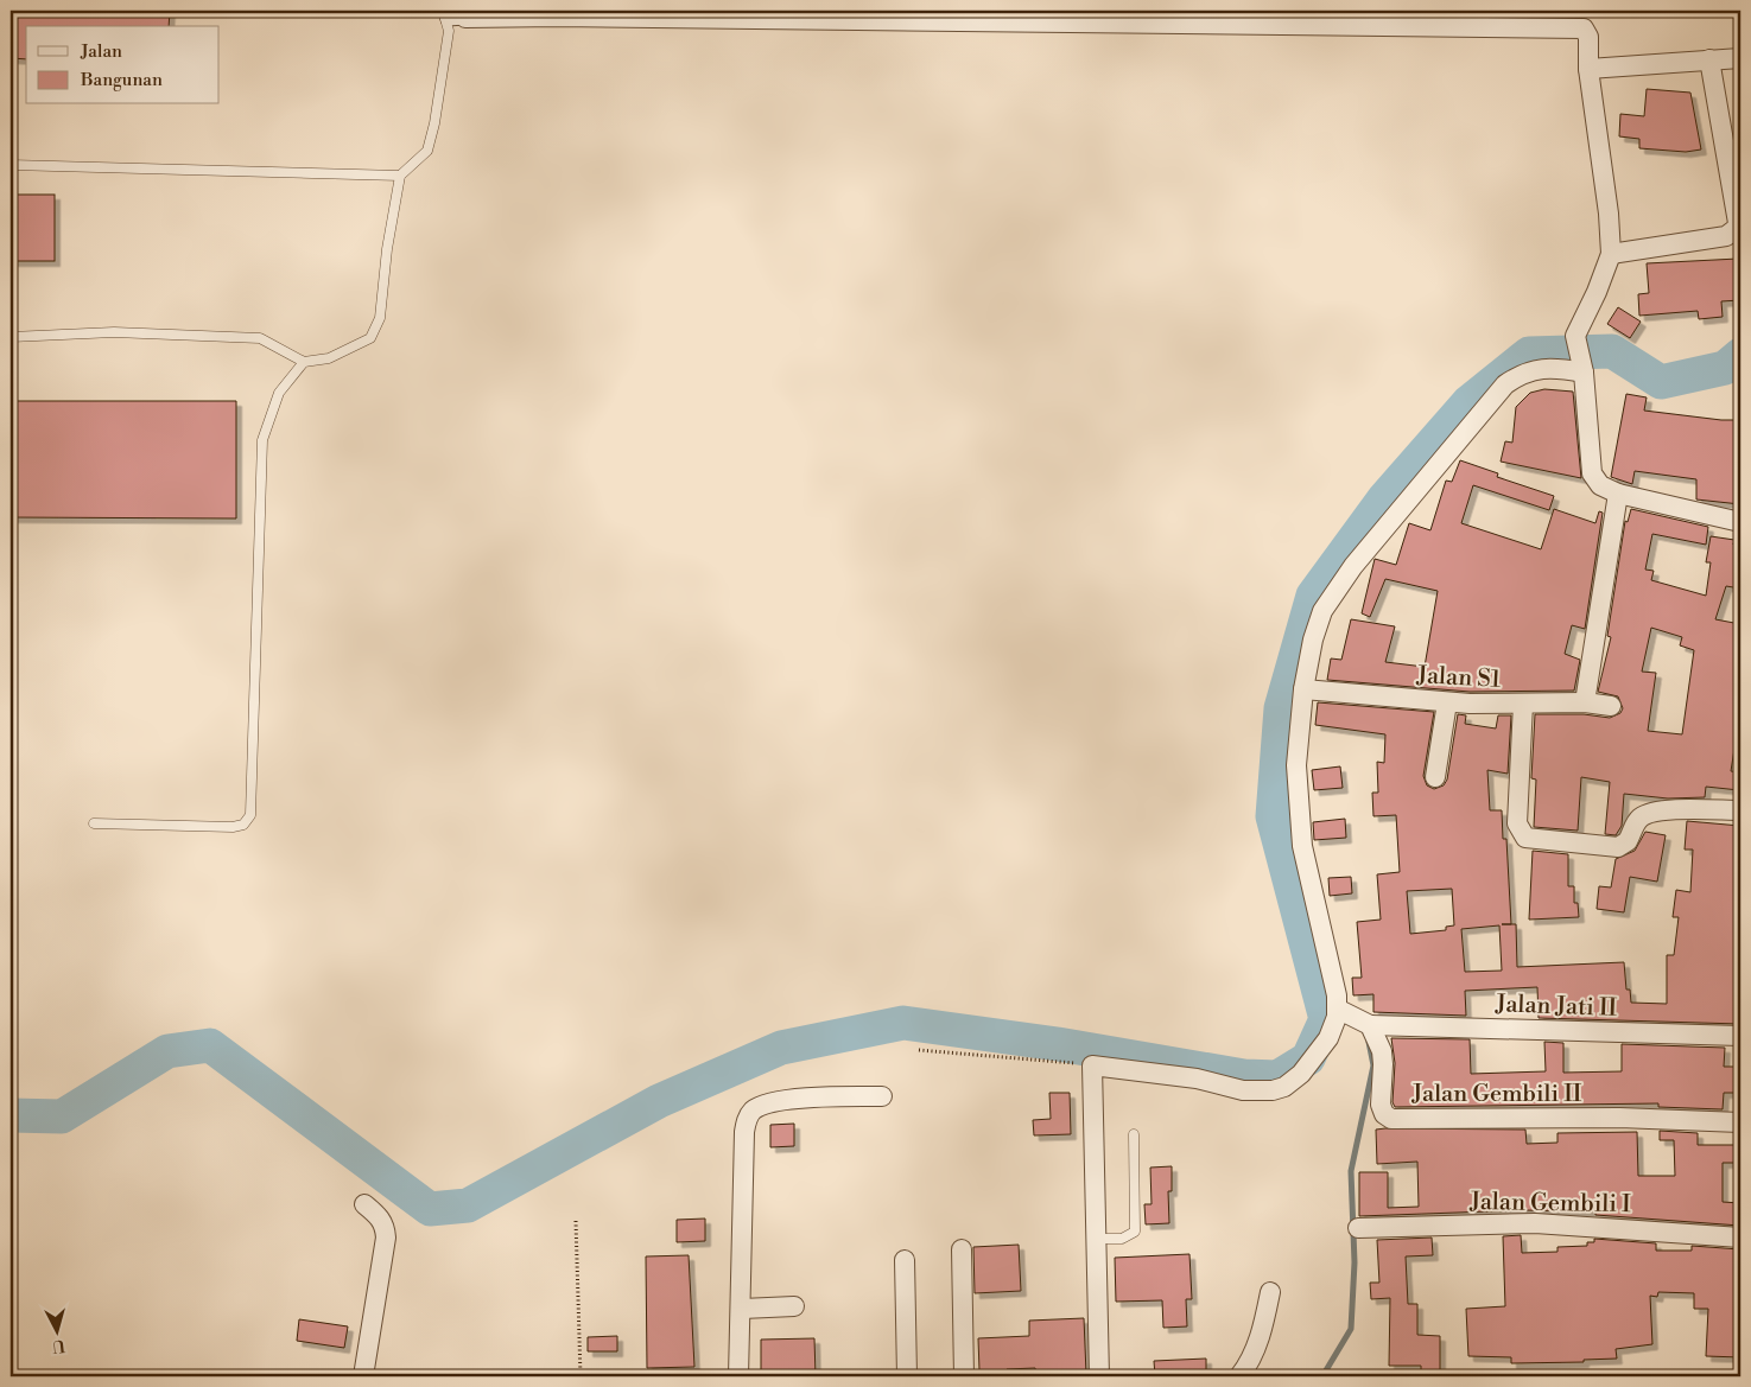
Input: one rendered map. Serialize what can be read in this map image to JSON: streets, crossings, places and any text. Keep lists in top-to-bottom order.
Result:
{
  "streets": {
    "street": [
      "Jalan S1",
      "Jalan Jati II",
      "Jalan Gembili II",
      "Jalan Gembili I"
    ]
  },
  "crossings": [
    ["Jalan Jati II", "Jalan Gembili II"]
  ],
  "legend": ["Jalan", "Bangunan"],
  "north": "bottom"
}
